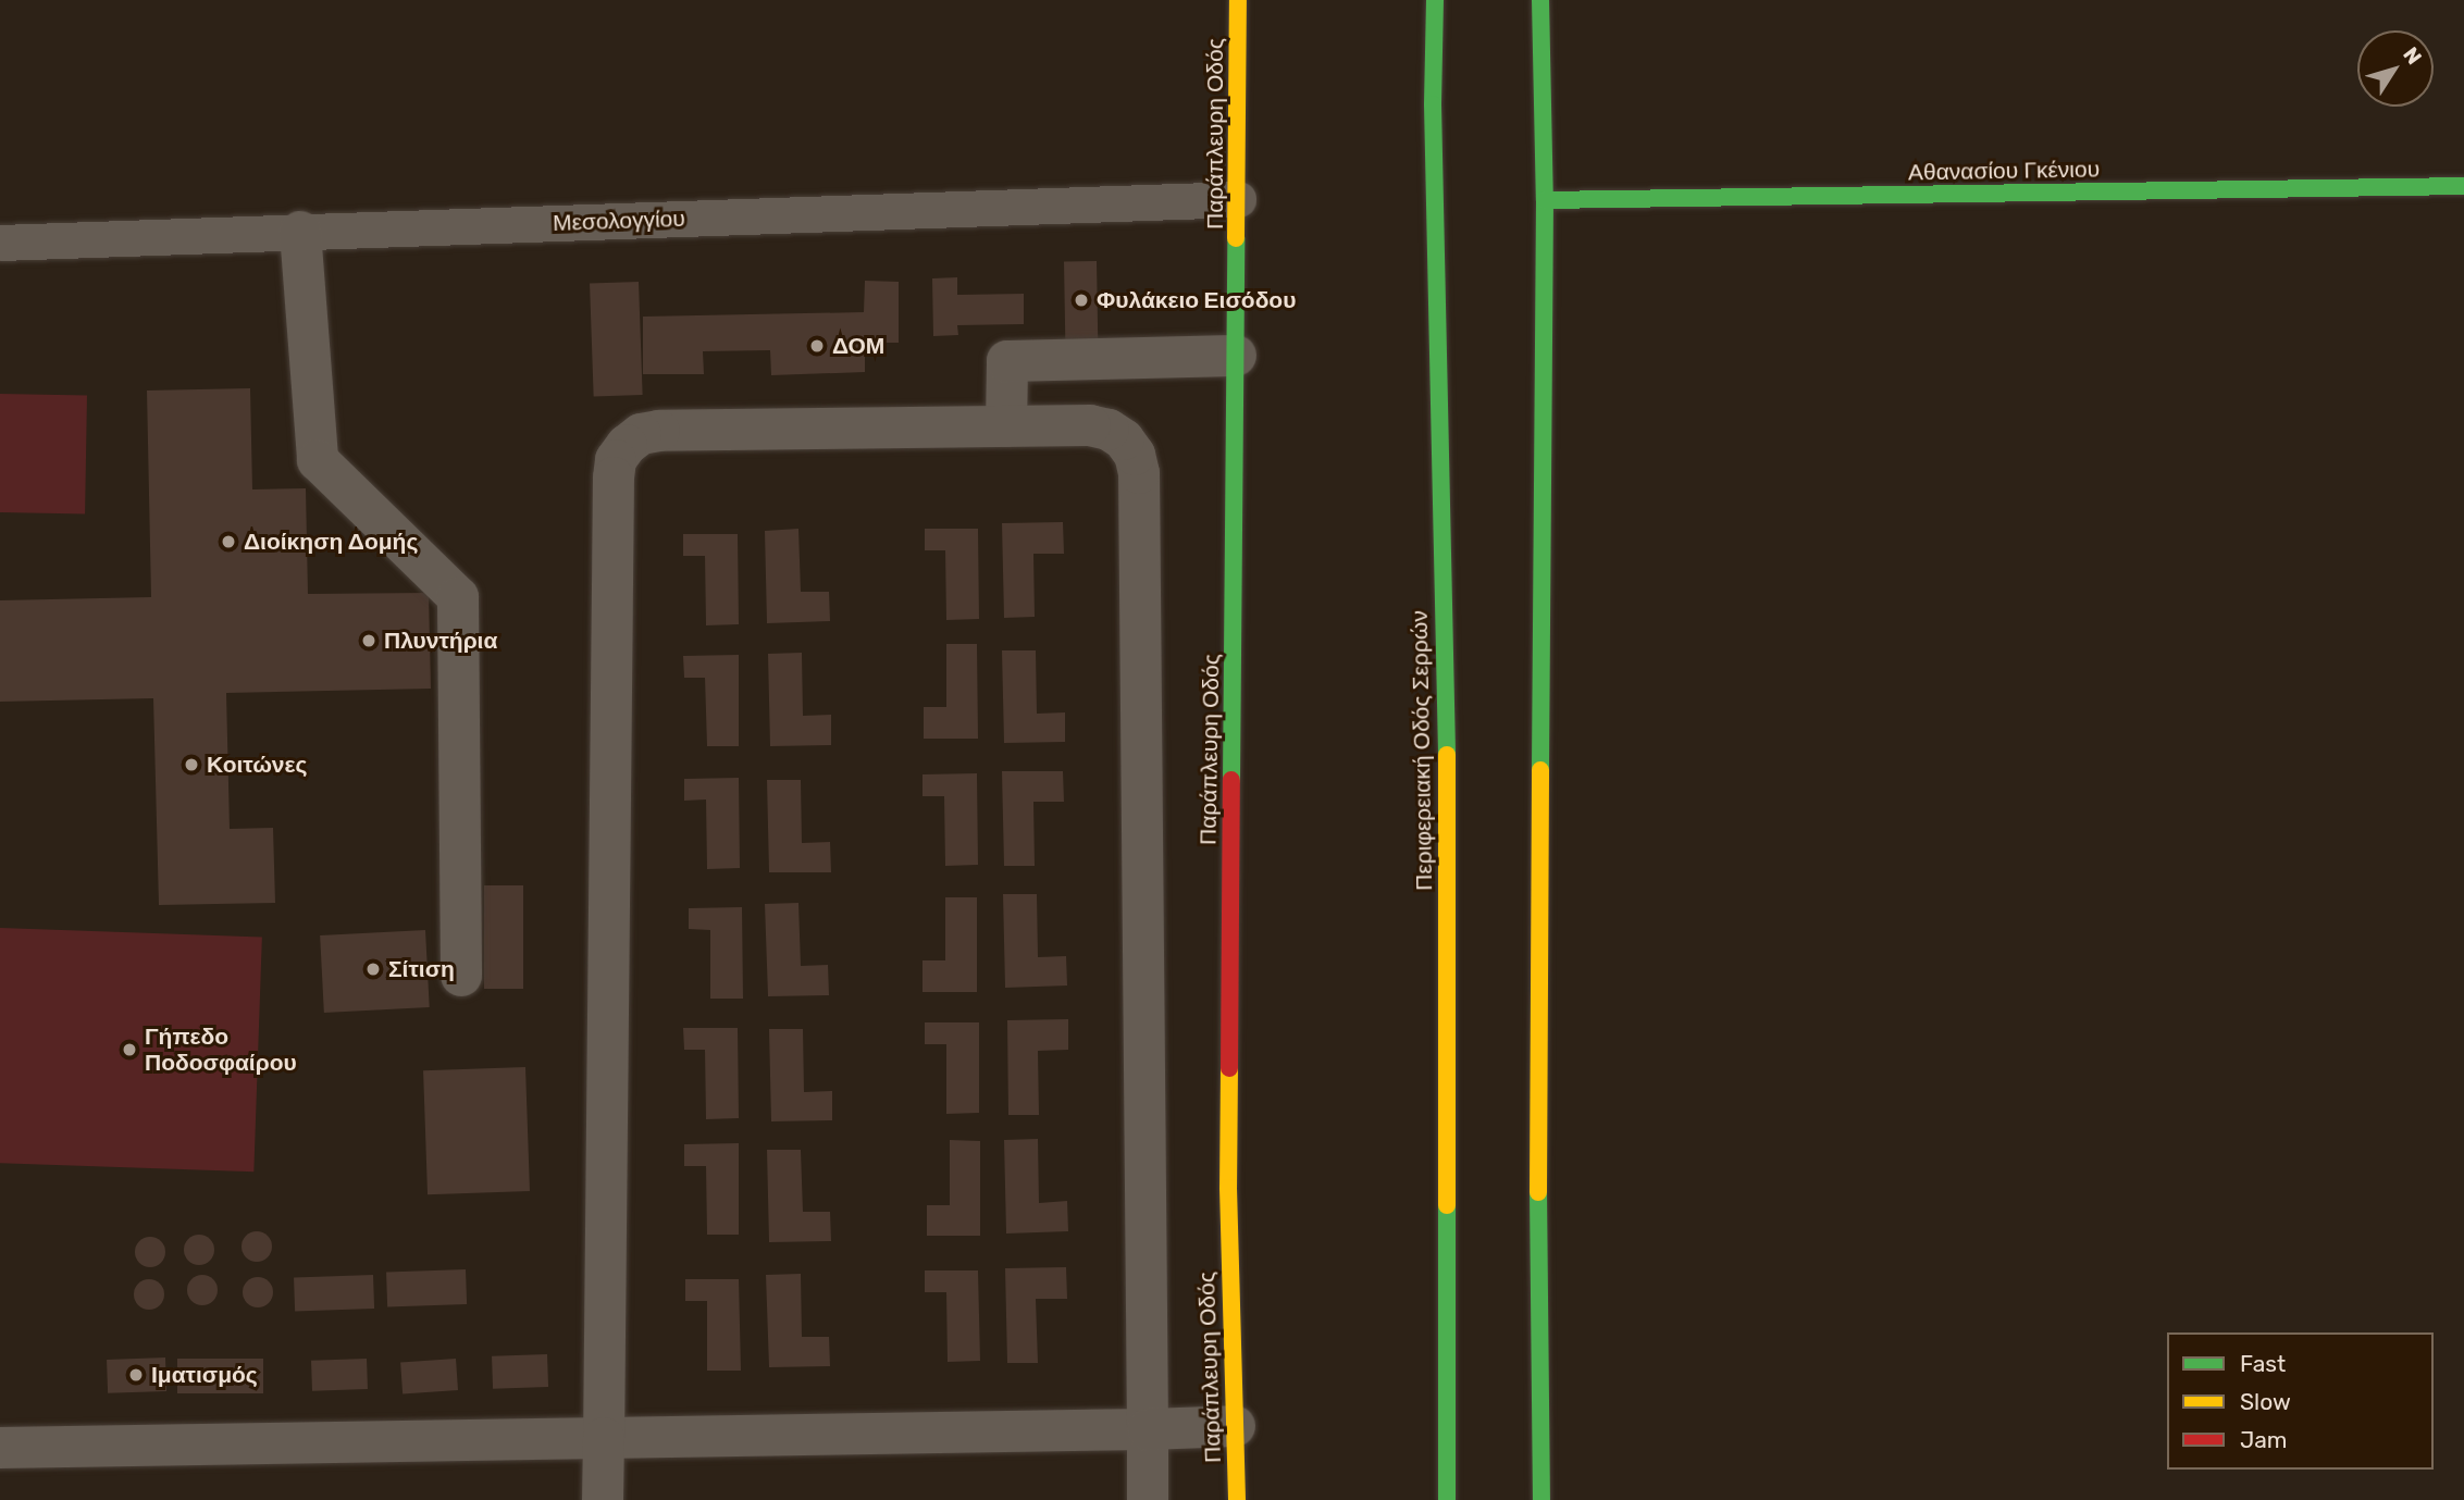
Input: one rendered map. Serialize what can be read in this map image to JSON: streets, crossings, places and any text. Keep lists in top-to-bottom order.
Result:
{
  "streets": {
    "street": ["Παράπλευρη Οδός", "Αθανασίου Γκένιου", "Περιφερειακή Οδός Σερρών"],
    "lane": ["Μεσολογγίου"]
  },
  "crossings": [
    ["Παράπλευρη Οδός", "Μεσολογγίου"]
  ],
  "places": [
    "Φυλάκειο Εισόδου",
    "ΔΟΜ",
    "Διοίκηση Δομής",
    "Πλυντήρια",
    "Κοιτώνες",
    "Σίτιση",
    "Γήπεδο Ποδοσφαίρου",
    "Ιματισμός"
  ],
  "legend": ["Fast", "Slow", "Jam"],
  "north": "top right"
}
